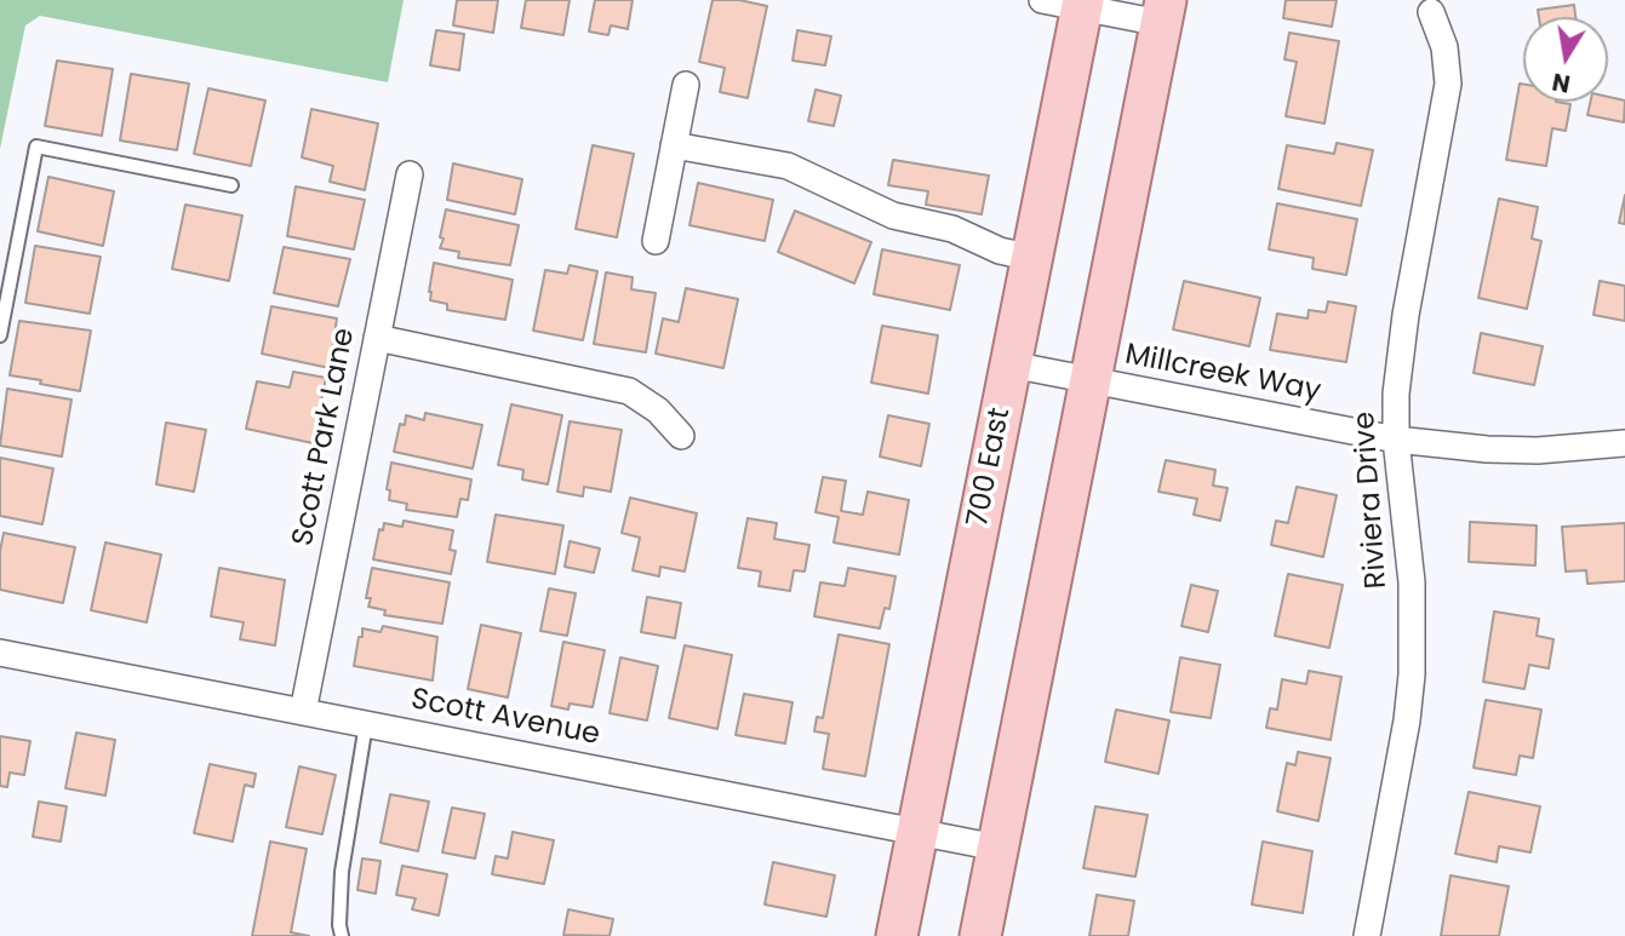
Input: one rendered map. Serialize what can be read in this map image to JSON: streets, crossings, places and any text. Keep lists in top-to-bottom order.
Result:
{
  "streets": {
    "main road": ["700 East"],
    "street": [
      "Millcreek Way",
      "Scott Park Lane",
      "Riviera Drive",
      "Scott Avenue"
    ]
  },
  "crossings": [
    ["Millcreek Way", "700 East"],
    ["Millcreek Way", "Riviera Drive"],
    ["Scott Park Lane", "Scott Avenue"],
    ["700 East", "Scott Avenue"]
  ],
  "north": "bottom"
}
